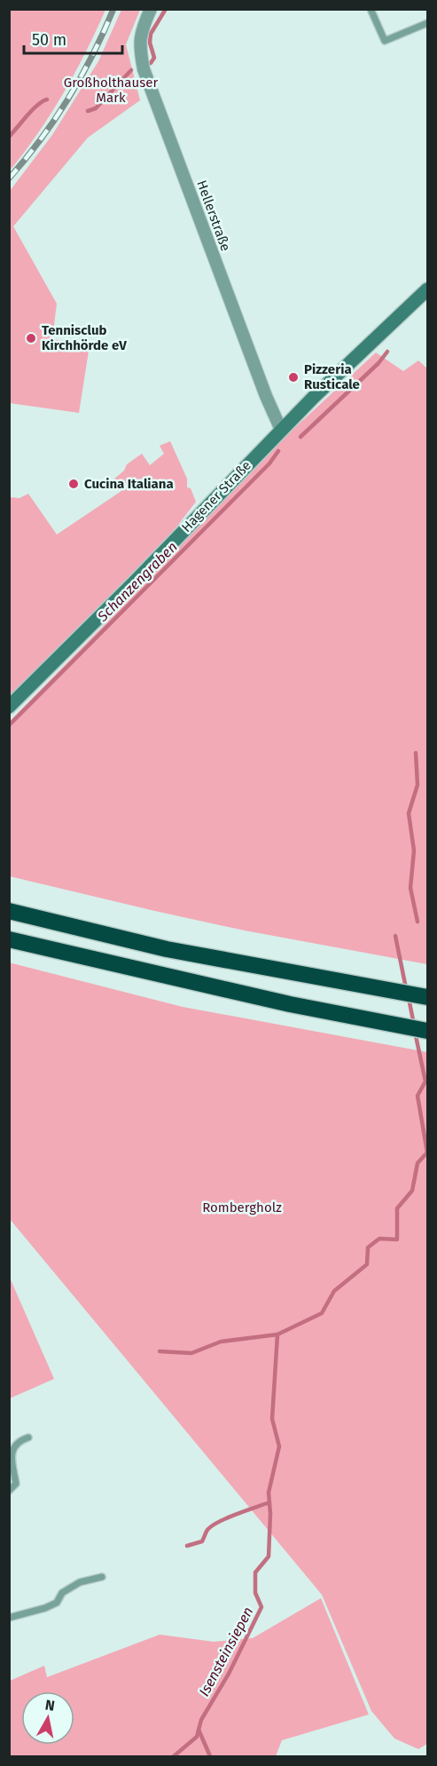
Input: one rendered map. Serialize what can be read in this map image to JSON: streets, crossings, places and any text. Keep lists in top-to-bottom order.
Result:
{
  "streets": {
    "main road": ["Hagener Straße"],
    "street": ["Hellerstraße"]
  },
  "crossings": [
    ["Hellerstraße", "Hagener Straße"]
  ],
  "water": ["Schanzengraben", "Isensteinsiepen"],
  "parks": ["Großholthauser Mark", "Rombergholz"],
  "places": ["Tennisclub Kirchhörde eV", "Pizzeria Rusticale", "Cucina Italiana"],
  "scale_bar": "50 m",
  "north": "top"
}
